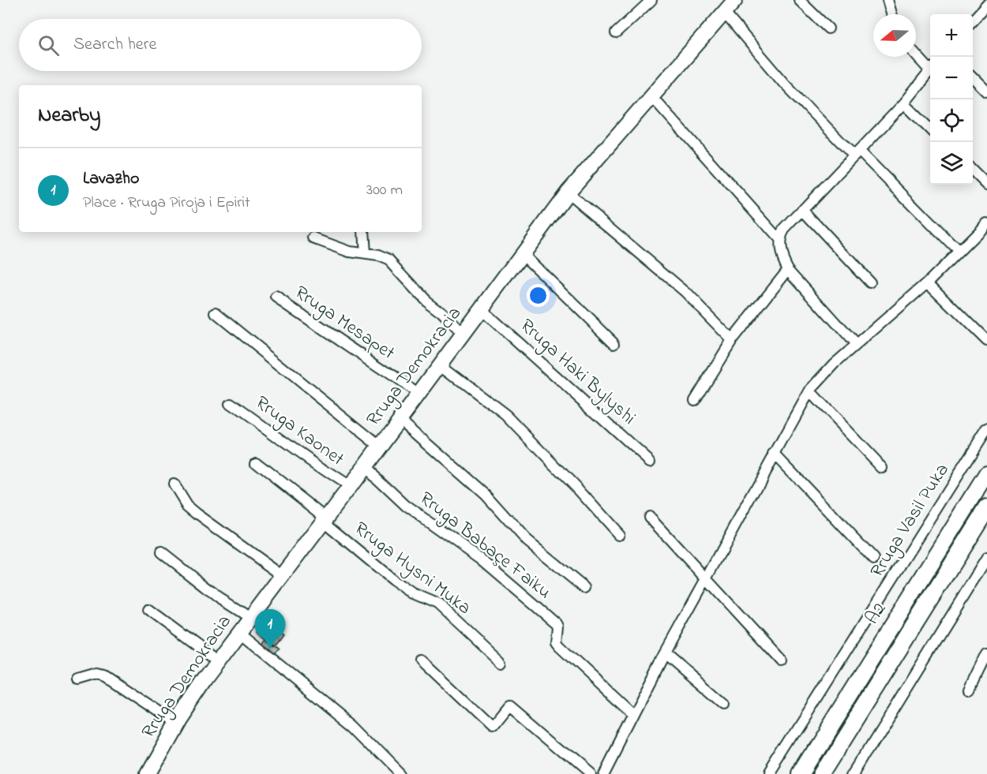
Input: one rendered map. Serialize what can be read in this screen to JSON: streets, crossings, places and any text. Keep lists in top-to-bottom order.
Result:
{
  "streets": {
    "main road": ["Rruga Demokracia", "A2"],
    "street": [
      "Rruga Mesapet",
      "Rruga Haki Bylyshi",
      "Rruga Kaonet",
      "Rruga Vasil Puka",
      "Rruga Babaçe Faiku",
      "Rruga Hysni Muka"
    ]
  },
  "crossings": [
    ["Rruga Mesapet", "Rruga Demokracia"],
    ["Rruga Demokracia", "Rruga Haki Bylyshi"],
    ["Rruga Demokracia", "Rruga Kaonet"],
    ["Rruga Demokracia", "Rruga Babaçe Faiku"],
    ["Rruga Demokracia", "Rruga Hysni Muka"]
  ],
  "north": "left",
  "page": {
    "map_buttons": ["+", "−"],
    "search": "Search here",
    "heading": "Nearby",
    "list": [
      {
        "mark": "1",
        "name": "Lavazho",
        "note": "Place · Rruga Piroja i Epirit",
        "value": "300 m"
      }
    ],
    "pins": "1"
  }
}
